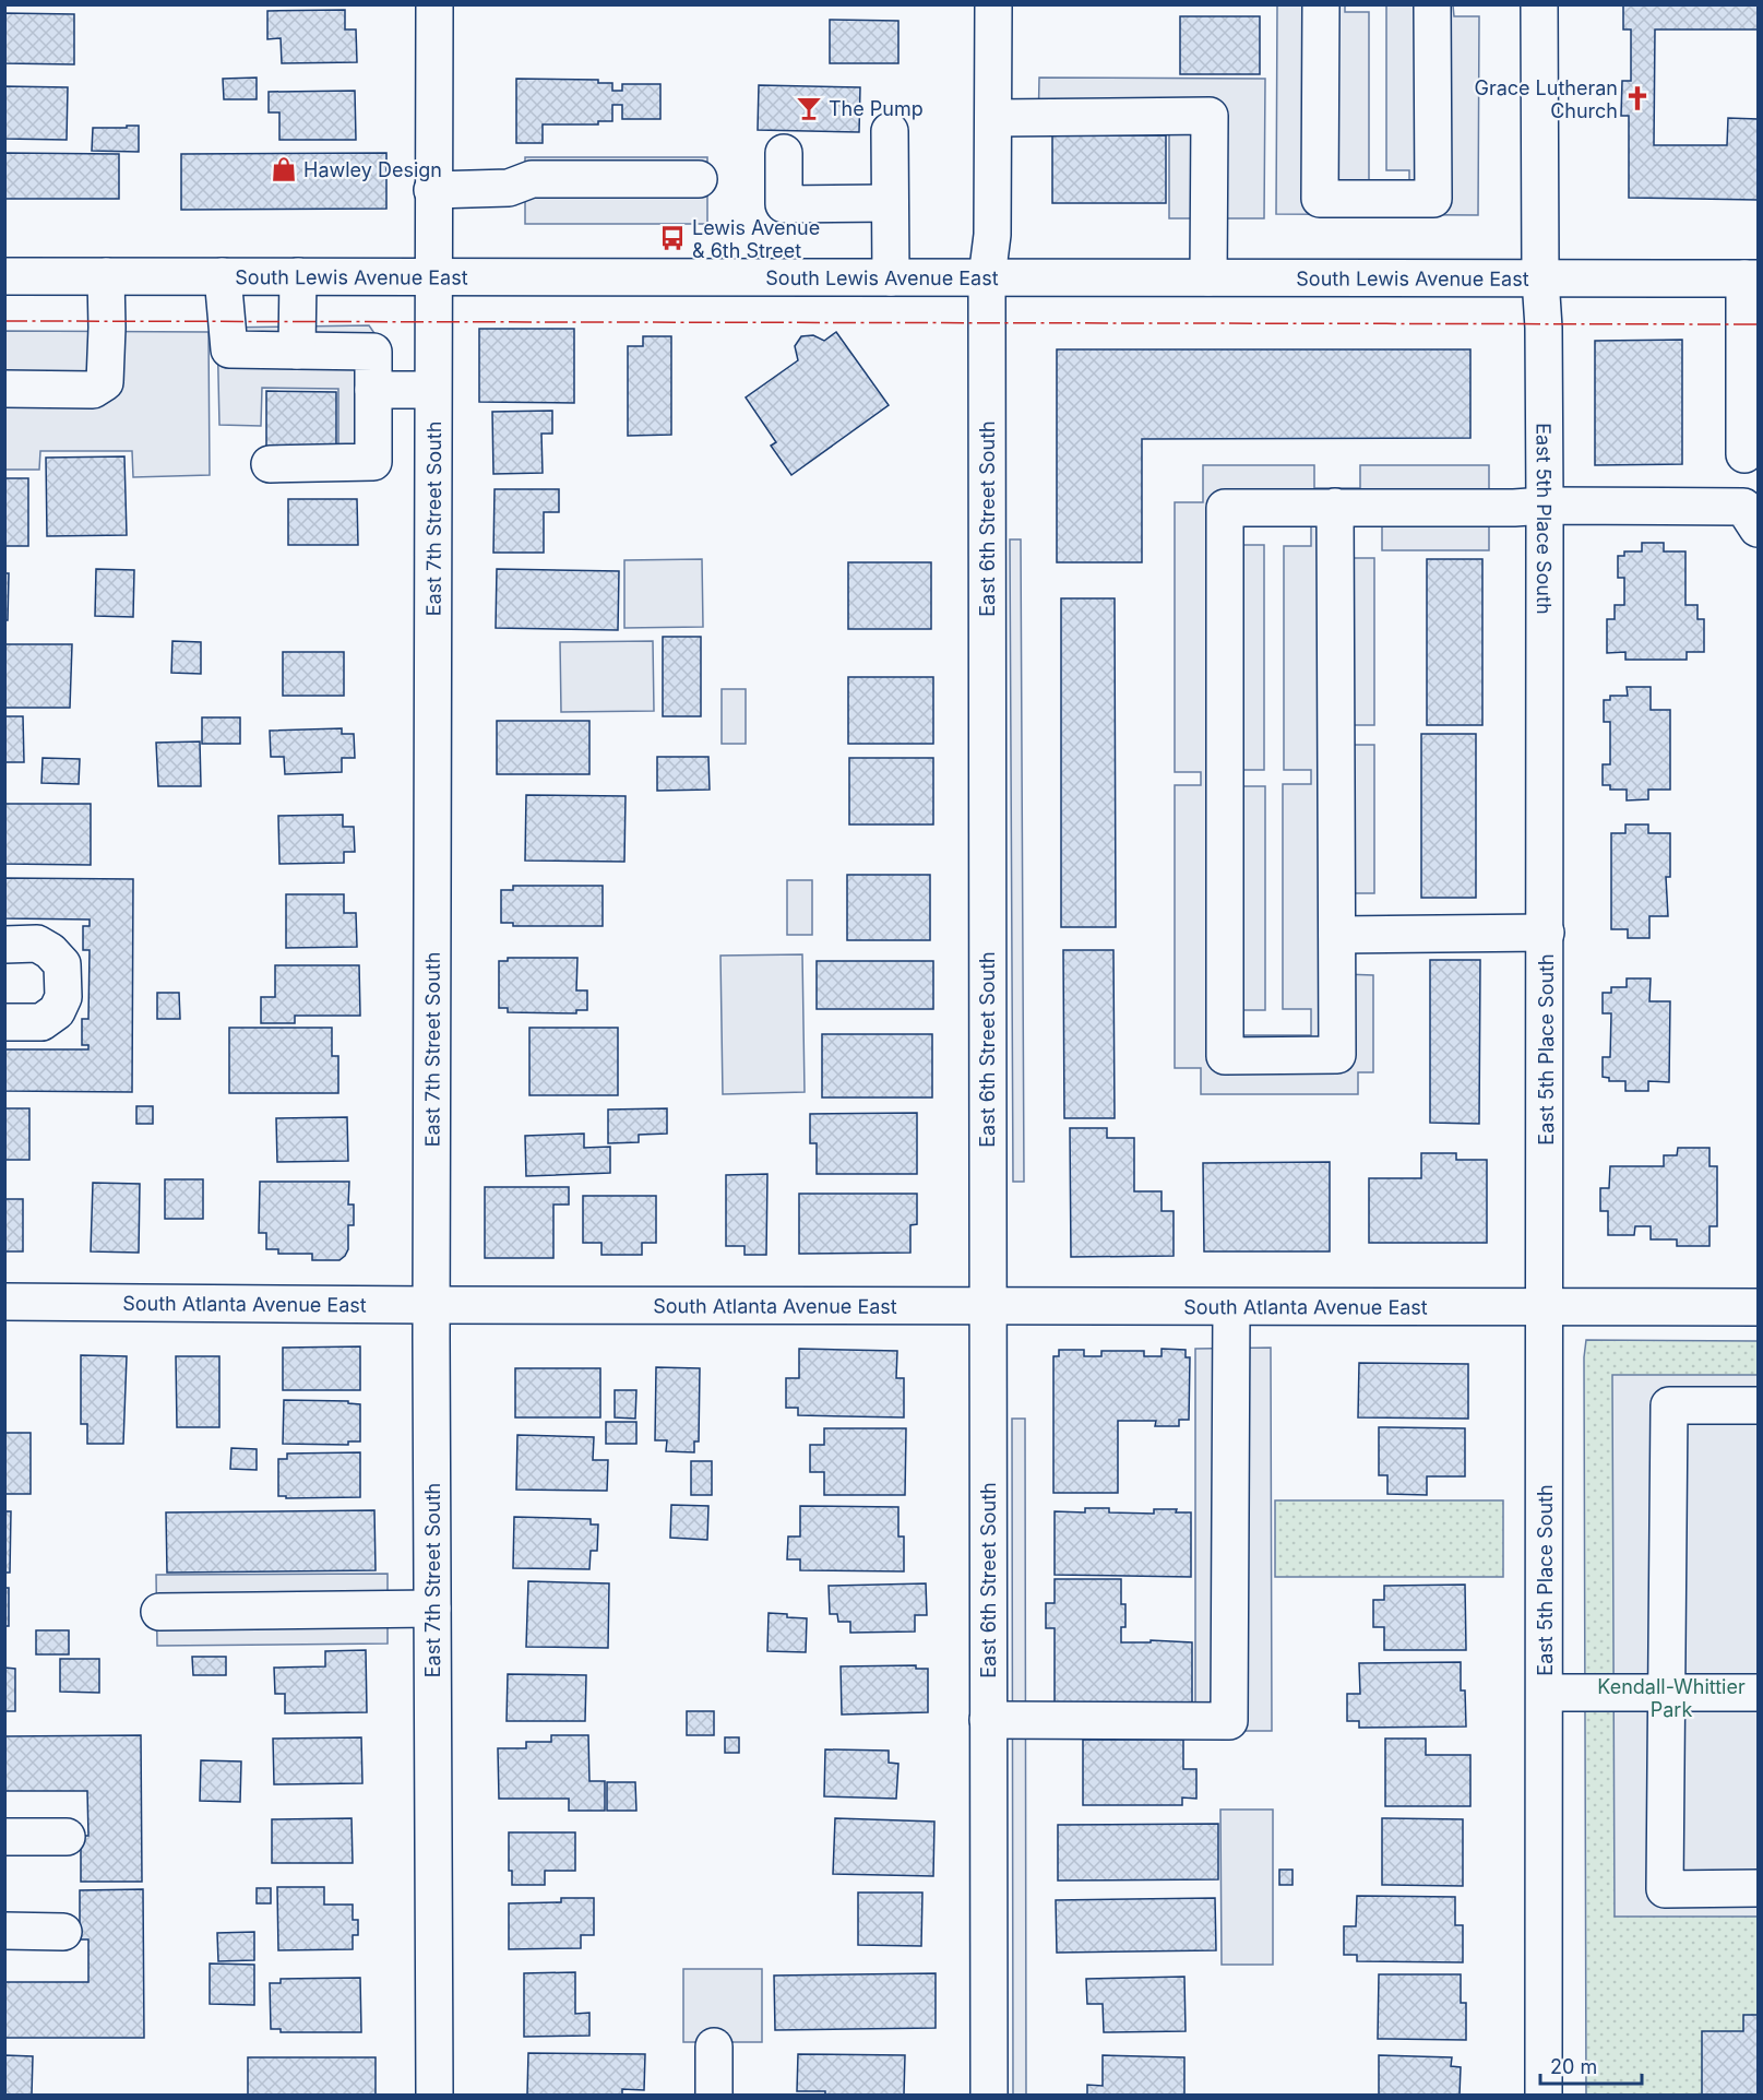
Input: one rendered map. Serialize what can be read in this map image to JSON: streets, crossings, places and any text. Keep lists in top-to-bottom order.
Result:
{
  "streets": {
    "street": [
      "South Lewis Avenue East",
      "East 7th Street South",
      "East 6th Street South",
      "East 5th Place South",
      "South Atlanta Avenue East"
    ]
  },
  "crossings": [
    ["South Lewis Avenue East", "East 7th Street South"],
    ["South Lewis Avenue East", "East 6th Street South"],
    ["South Lewis Avenue East", "East 5th Place South"],
    ["East 7th Street South", "South Atlanta Avenue East"],
    ["East 6th Street South", "South Atlanta Avenue East"],
    ["East 5th Place South", "South Atlanta Avenue East"]
  ],
  "parks": ["Kendall-Whittier Park"],
  "places": {
    "church": ["Grace Lutheran Church"],
    "bar": ["The Pump"],
    "shop": ["Hawley Design"],
    "bus stop": ["Lewis Avenue & 6th Street"]
  },
  "scale_bar": "20 m"
}
